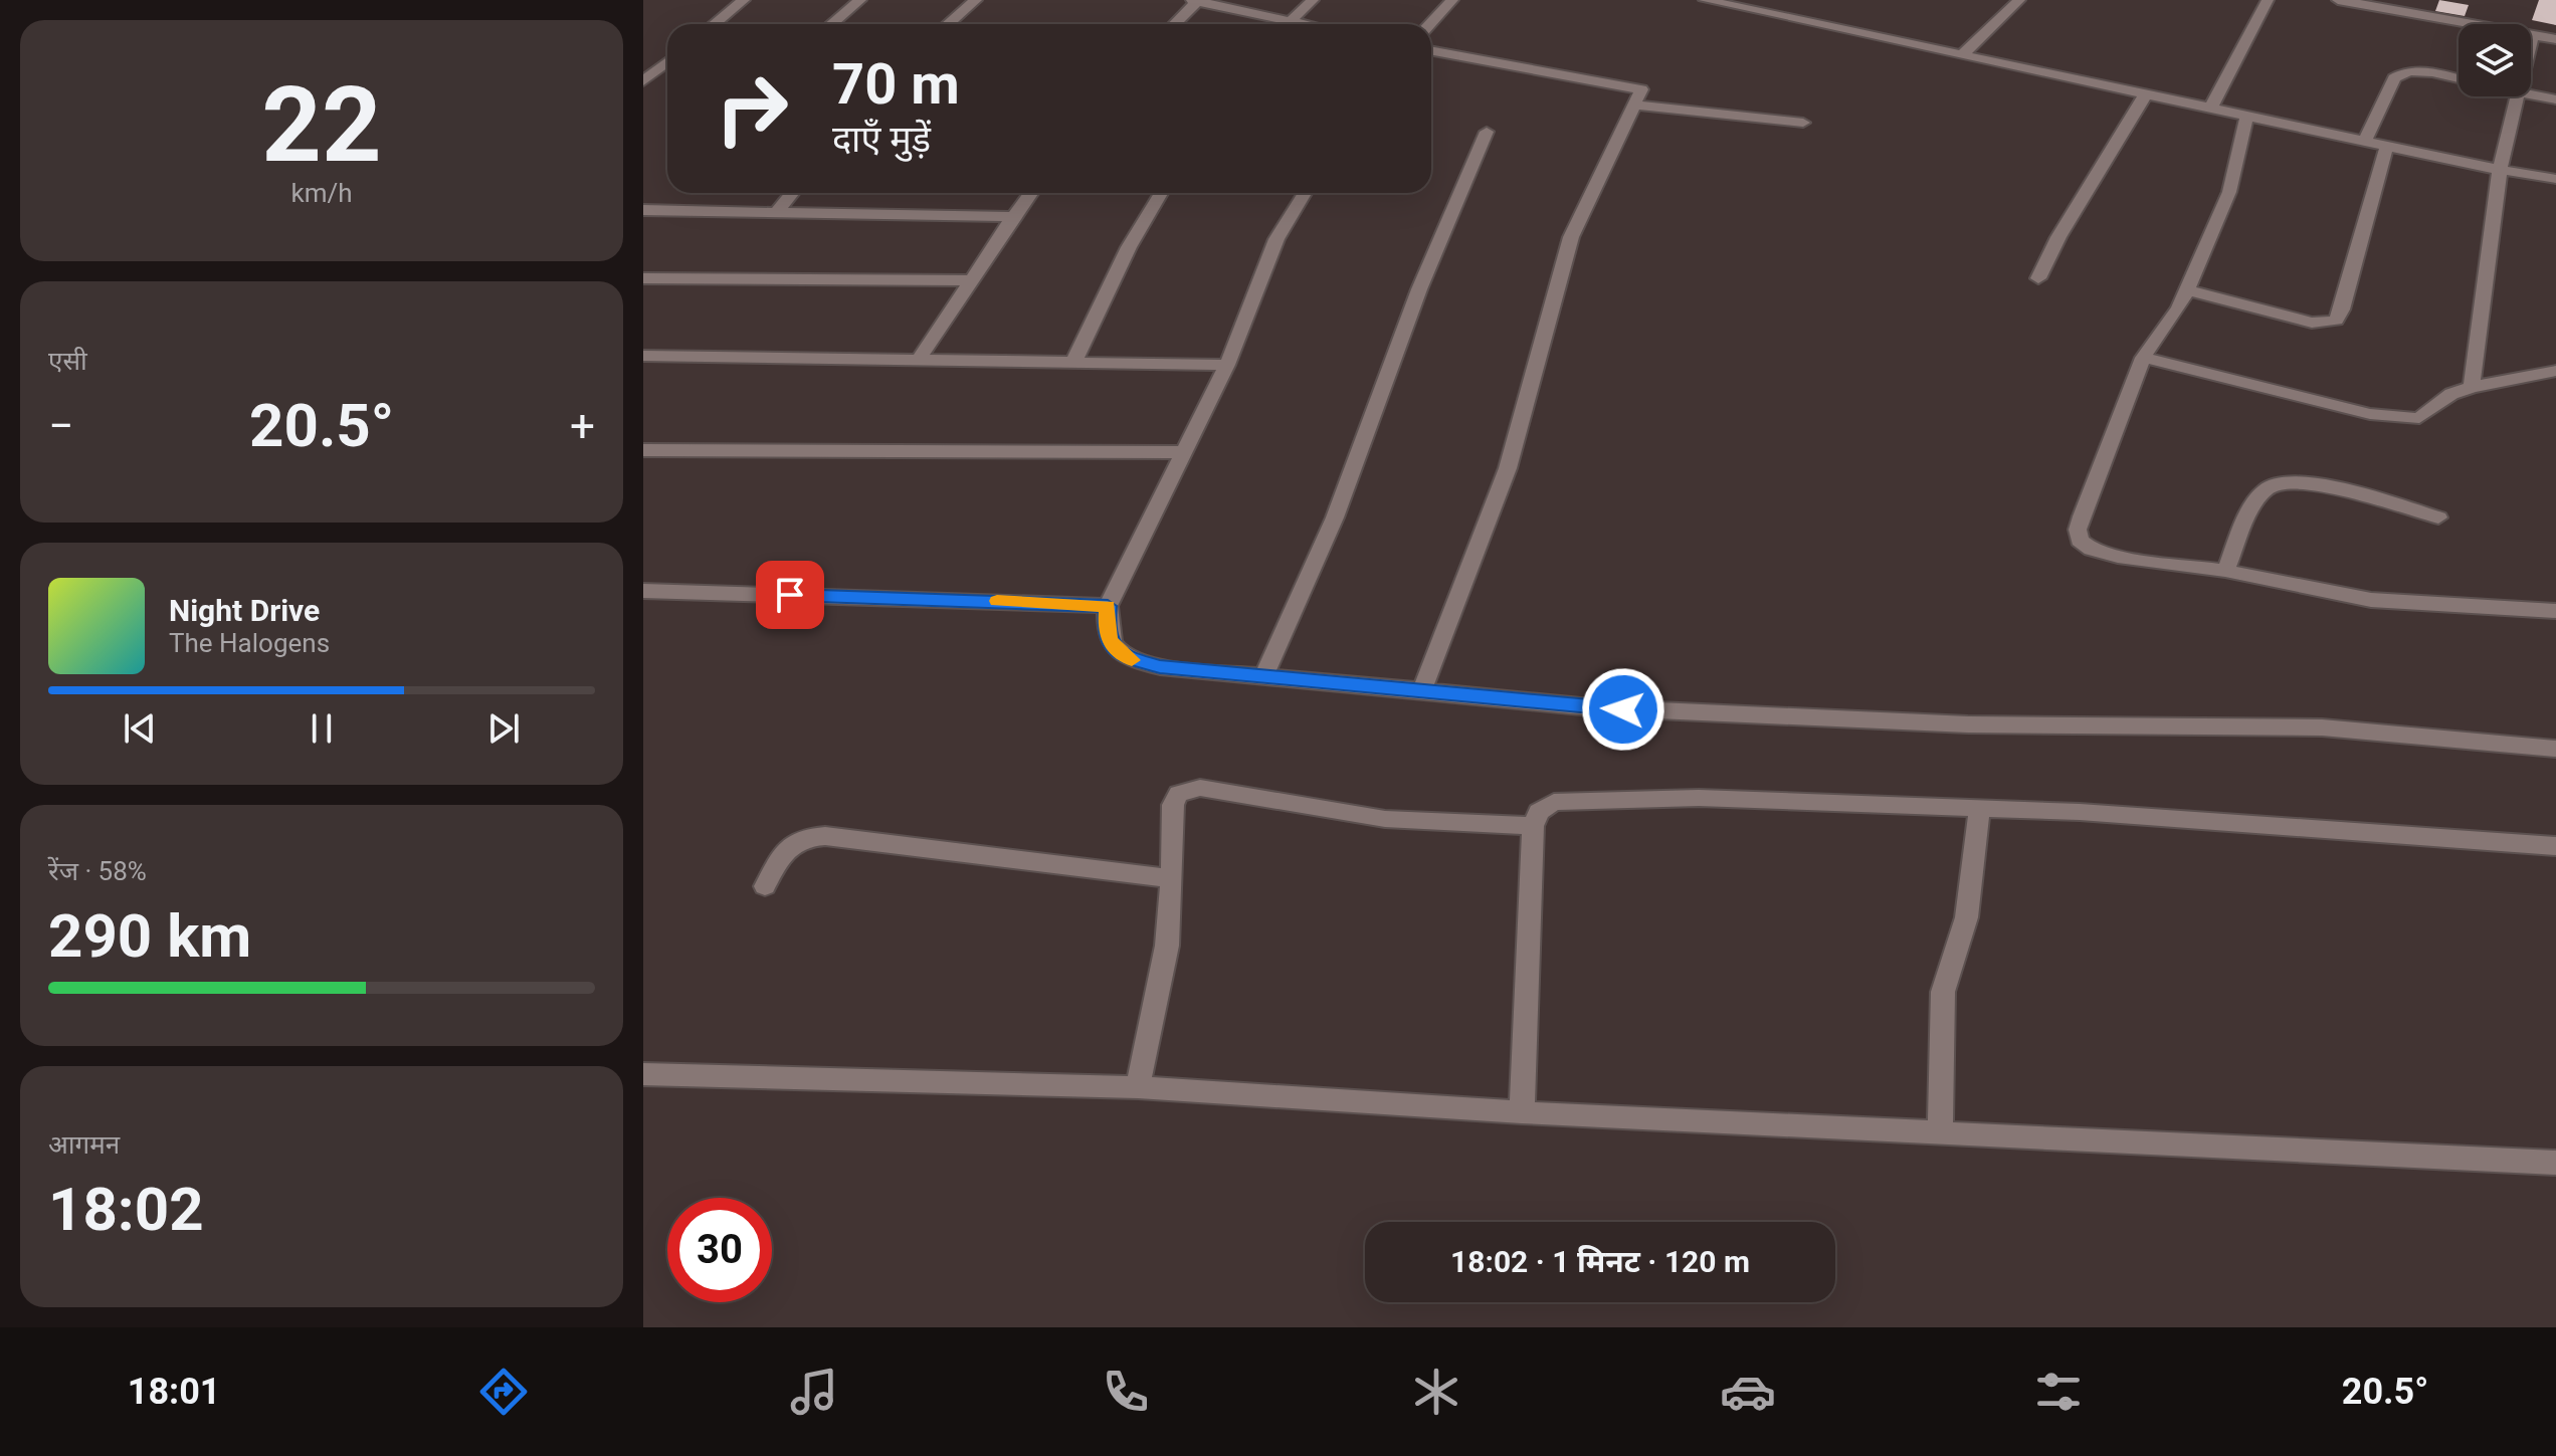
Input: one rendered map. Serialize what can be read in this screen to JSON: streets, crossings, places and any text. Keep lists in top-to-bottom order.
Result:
{
  "page": {
    "tile": [
      ["22", "km/h"],
      "एसी",
      ["रेंज · 58%", "290 km"],
      ["आगमन", "18:02"]
    ],
    "turn": ["70 m", "दाएँ मुड़ें"],
    "heat": ["−", "20.5°", "+"],
    "song": ["Night Drive", "The Halogens"],
    "limit": "30",
    "trip": "18:02 · 1 मिनट · 120 m",
    "tabs": ["18:01", "20.5°"]
  }
}
